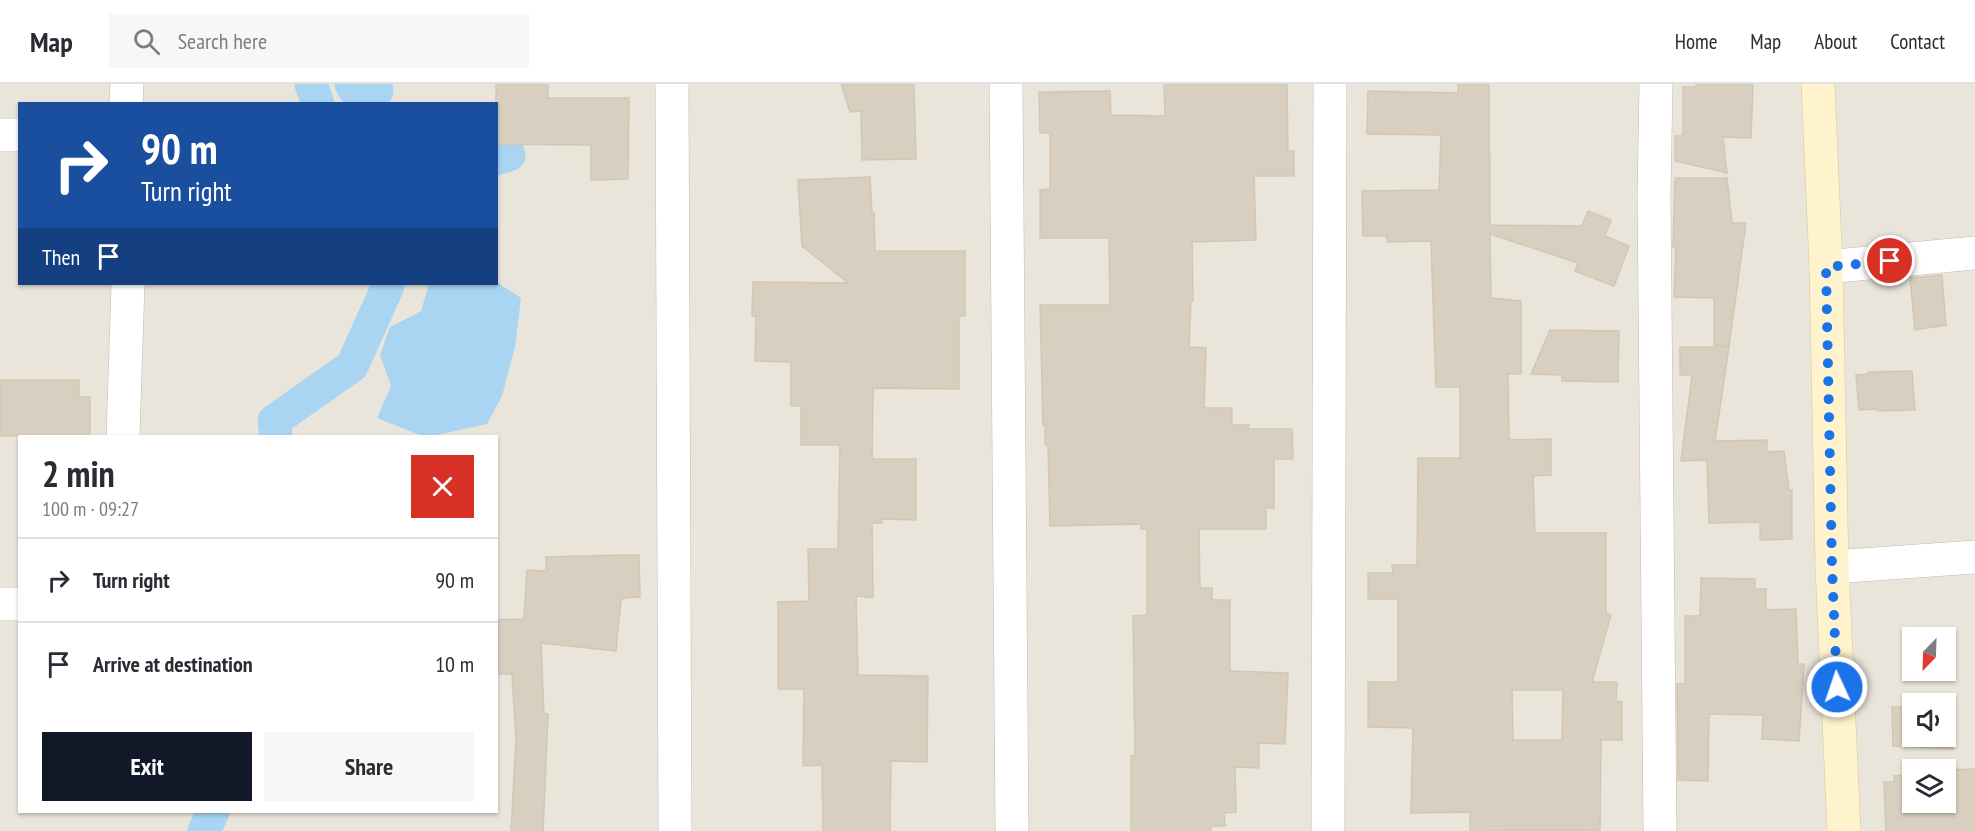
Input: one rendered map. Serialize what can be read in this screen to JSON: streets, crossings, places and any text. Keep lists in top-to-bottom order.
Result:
{
  "north": "bottom left",
  "page": {
    "header": "Map",
    "search": "Search here",
    "nav": [
      "Home",
      "Map",
      "About",
      "Contact"
    ],
    "turn": ["90 m", "Turn right"],
    "then": "Then",
    "heading": ["2 min", "100 m · 09:27"],
    "list": [
      {
        "name": "Turn right",
        "value": "90 m"
      },
      {
        "name": "Arrive at destination",
        "value": "10 m"
      }
    ],
    "buttons": ["Exit", "Share"]
  }
}
